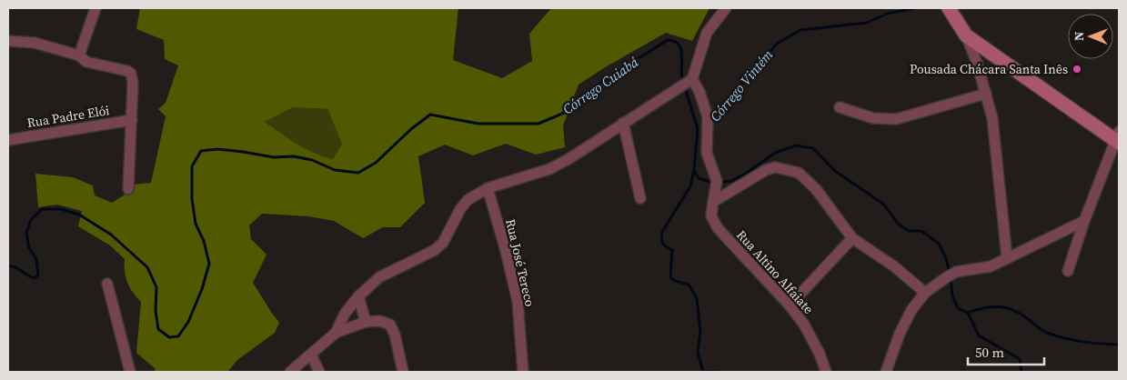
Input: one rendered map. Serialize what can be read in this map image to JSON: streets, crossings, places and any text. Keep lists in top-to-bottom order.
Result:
{
  "streets": {
    "street": ["Rua Padre Elói", "Rua José Tereco", "Rua Altino Alfaiate"]
  },
  "water": ["Córrego Cuiabá", "Córrego Vintém"],
  "places": ["Pousada Chácara Santa Inês"],
  "scale_bar": "50 m",
  "north": "left"
}
